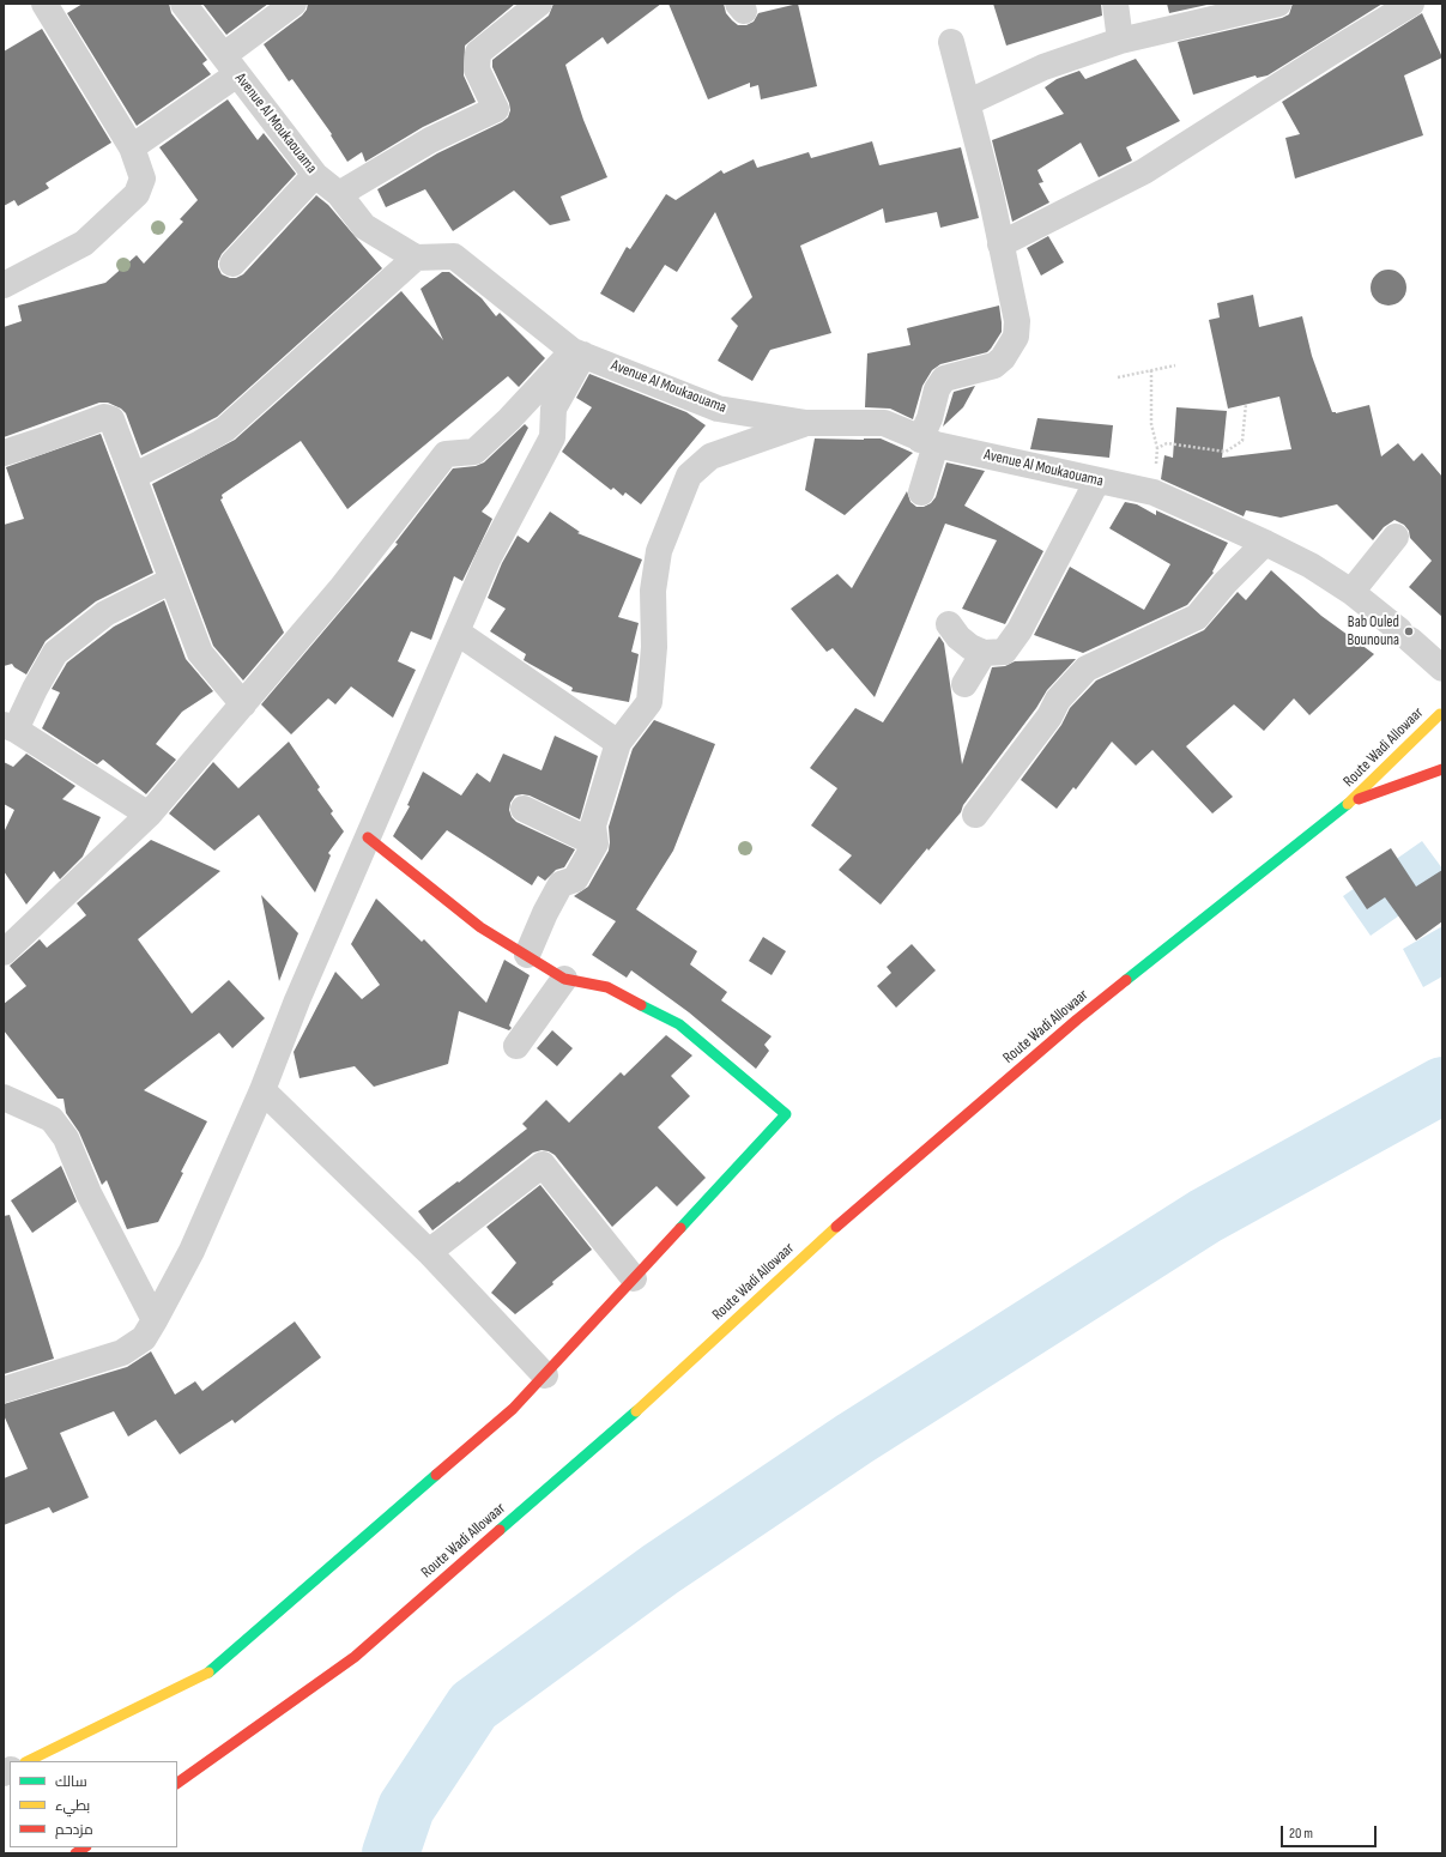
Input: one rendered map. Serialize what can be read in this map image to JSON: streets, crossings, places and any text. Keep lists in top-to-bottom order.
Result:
{
  "streets": {
    "street": ["Avenue Al Moukaouama", "Route Wadi Allowaar"]
  },
  "places": ["Bab Ouled Bounouna"],
  "legend": ["سالك", "بطيء", "مزدحم"],
  "scale_bar": "20 m"
}
